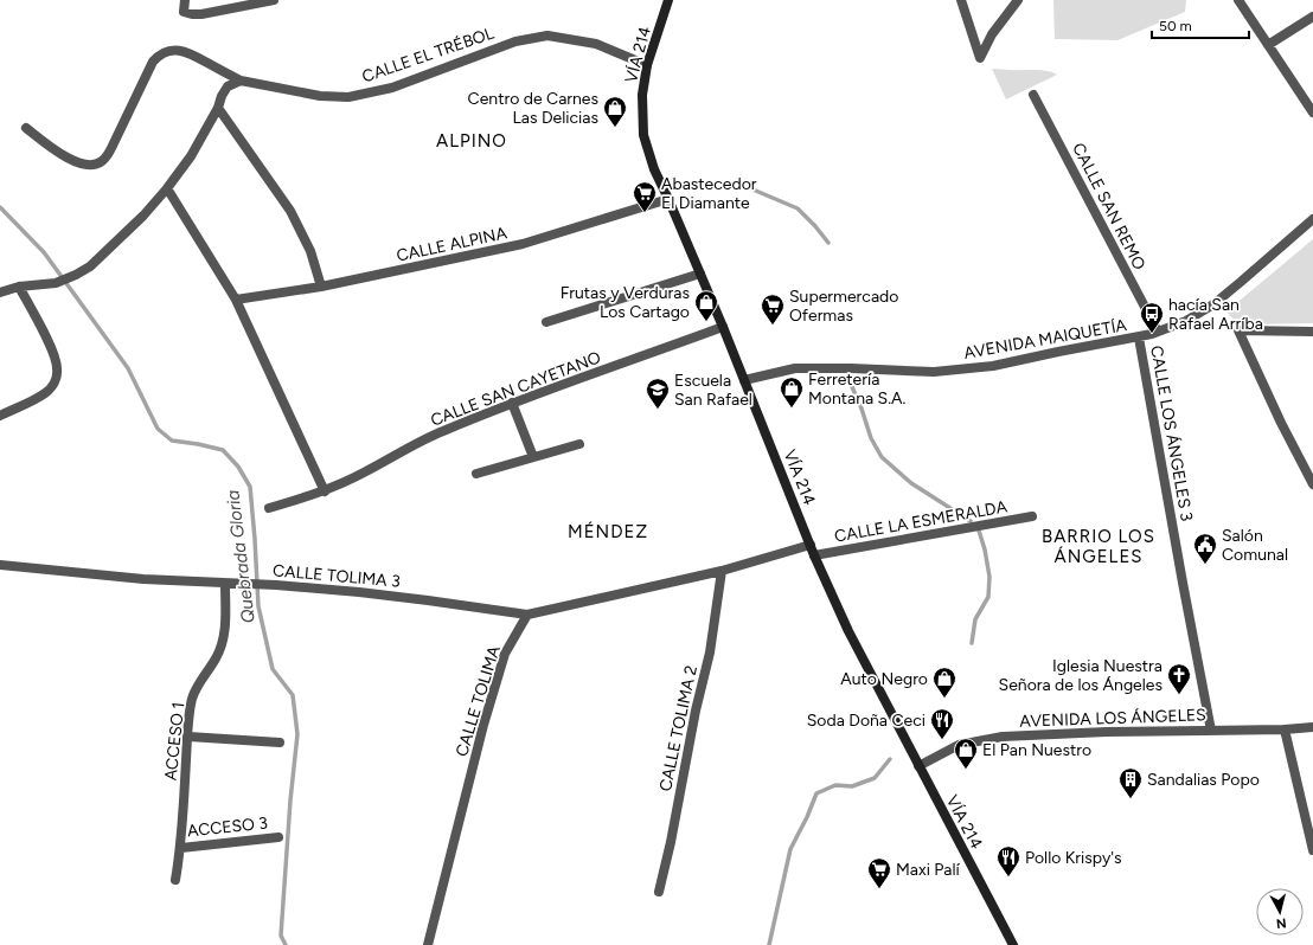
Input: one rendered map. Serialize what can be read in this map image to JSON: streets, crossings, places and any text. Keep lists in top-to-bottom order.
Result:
{
  "streets": {
    "main road": ["VÍA 214"],
    "street": [
      "CALLE EL TRÉBOL",
      "CALLE SAN REMO",
      "CALLE ALPINA",
      "AVENIDA MAIQUETÍA",
      "CALLE SAN CAYETANO",
      "CALLE LOS ÁNGELES 3",
      "CALLE LA ESMERALDA",
      "CALLE TOLIMA 3",
      "CALLE TOLIMA",
      "AVENIDA LOS ÁNGELES",
      "CALLE TOLIMA 2",
      "ACCESO 1",
      "ACCESO 3"
    ]
  },
  "crossings": [
    ["CALLE EL TRÉBOL", "VÍA 214"],
    ["VÍA 214", "CALLE ALPINA"],
    ["VÍA 214", "AVENIDA MAIQUETÍA"],
    ["VÍA 214", "CALLE SAN CAYETANO"],
    ["VÍA 214", "CALLE LA ESMERALDA"],
    ["VÍA 214", "AVENIDA LOS ÁNGELES"],
    ["CALLE SAN REMO", "AVENIDA MAIQUETÍA"],
    ["AVENIDA MAIQUETÍA", "CALLE LOS ÁNGELES 3"],
    ["CALLE LOS ÁNGELES 3", "AVENIDA LOS ÁNGELES"],
    ["CALLE TOLIMA 3", "CALLE TOLIMA"],
    ["CALLE TOLIMA 3", "ACCESO 1"],
    ["ACCESO 1", "ACCESO 3"]
  ],
  "districts": ["ALPINO", "MÉNDEZ", "BARRIO LOS ÁNGELES"],
  "water": ["Quebrada Gloria"],
  "places": {
    "shop": [
      "Centro de Carnes Las Delicias",
      "Frutas y Verduras Los Cartago",
      "Ferretería Montana S.A.",
      "Auto Negro",
      "El Pan Nuestro"
    ],
    "supermarket": ["Abastecedor El Diamante", "Supermercado Ofermas", "Maxi Palí"],
    "bus stop": ["hacía San Rafael Arríba"],
    "school or university": ["Escuela San Rafael"],
    "public building": ["Salón Comunal"],
    "church": ["Iglesia Nuestra Señora de los Ángeles"],
    "restaurant": ["Soda Doña Ceci", "Pollo Krispy's"],
    "building": ["Sandalias Popo"]
  },
  "scale_bar": "50 m",
  "north": "bottom"
}
